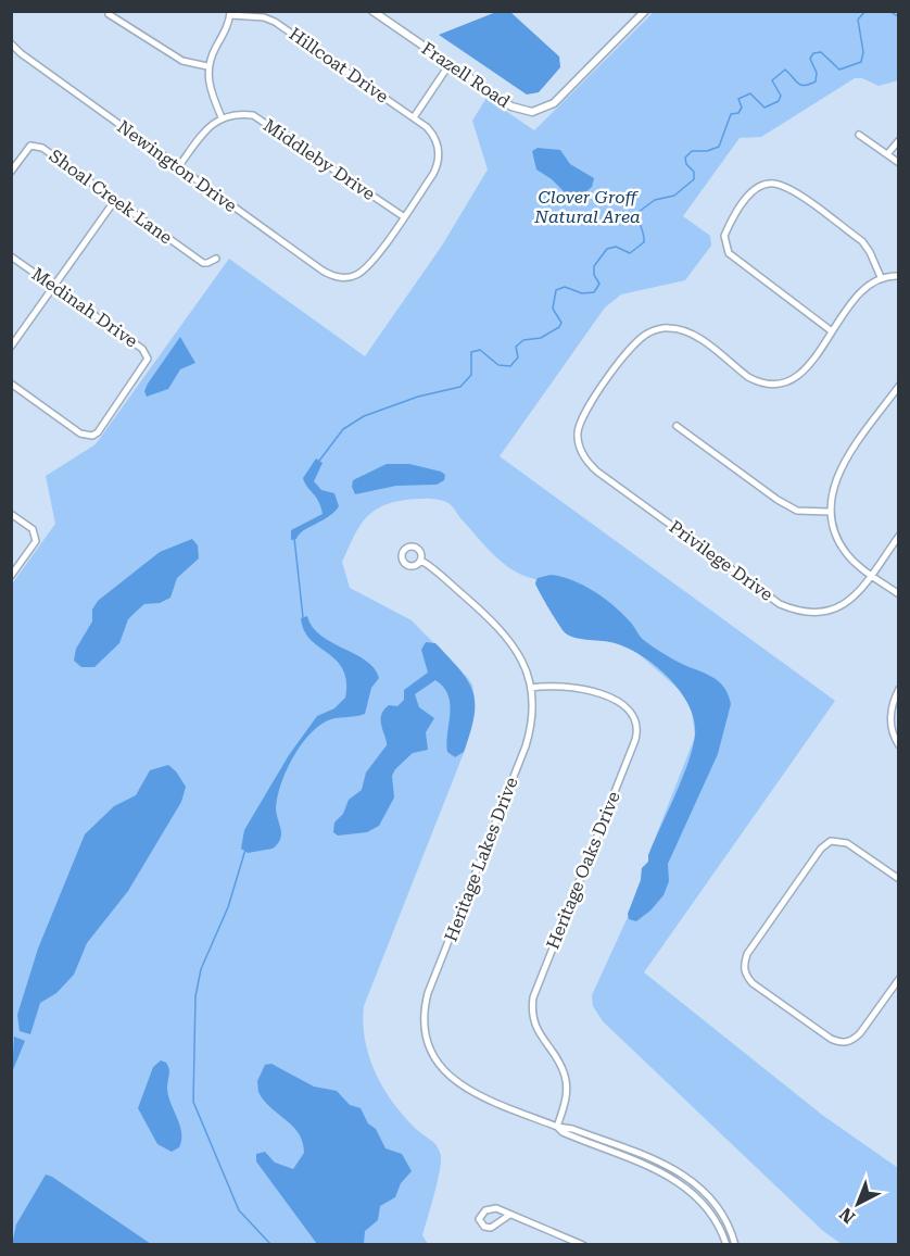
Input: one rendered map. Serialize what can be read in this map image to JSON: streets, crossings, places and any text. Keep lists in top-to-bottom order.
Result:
{
  "streets": {
    "street": [
      "Hillcoat Drive",
      "Frazell Road",
      "Middleby Drive",
      "Newington Drive",
      "Shoal Creek Lane",
      "Medinah Drive",
      "Privilege Drive",
      "Heritage Lakes Drive",
      "Heritage Oaks Drive"
    ]
  },
  "crossings": [
    ["Hillcoat Drive", "Middleby Drive"],
    ["Hillcoat Drive", "Newington Drive"],
    ["Middleby Drive", "Newington Drive"],
    ["Heritage Lakes Drive", "Heritage Oaks Drive"]
  ],
  "parks": ["Clover Groff Natural Area"],
  "north": "bottom left"
}
